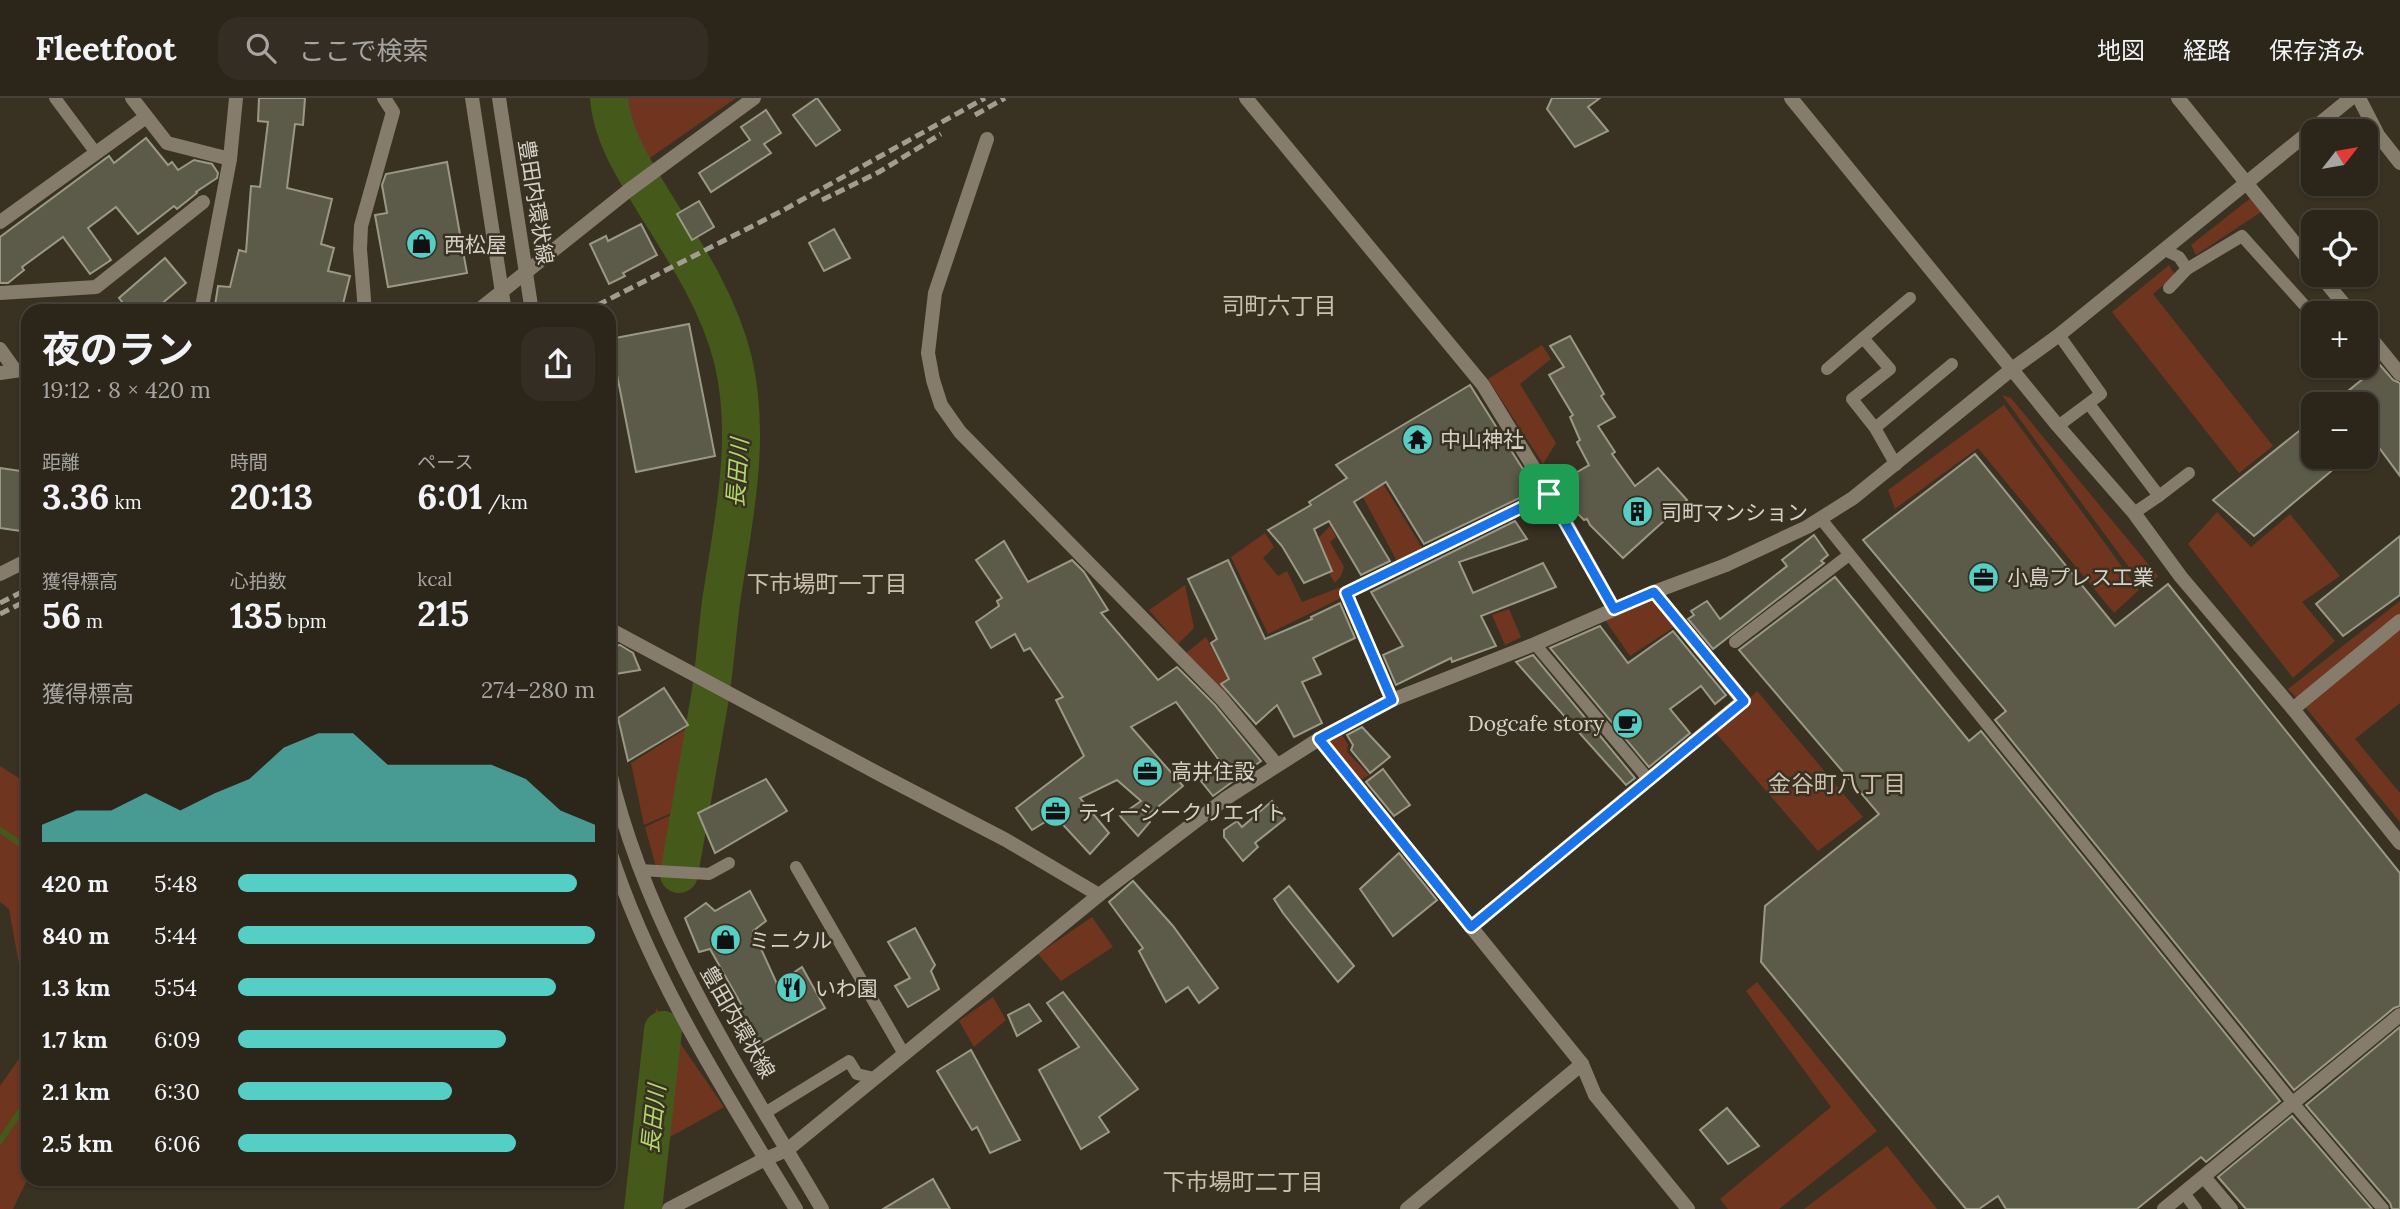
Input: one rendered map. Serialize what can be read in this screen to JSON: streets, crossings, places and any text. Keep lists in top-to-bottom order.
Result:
{
  "streets": {
    "street": ["豊田内環状線"]
  },
  "districts": [
    "司町六丁目",
    "下市場町一丁目",
    "金谷町八丁目",
    "下市場町二丁目"
  ],
  "water": ["長田川"],
  "places": {
    "shop": ["西松屋", "ミニクル"],
    "temple": ["中山神社"],
    "building": ["司町マンション"],
    "office": ["小島プレス工業", "高井住設", "ティーシークリエイト"],
    "cafe": ["Dogcafe story"],
    "restaurant": ["いわ園"]
  },
  "north": "top right",
  "page": {
    "header": "Fleetfoot",
    "search": "ここで検索",
    "nav": ["地図", "経路", "保存済み"],
    "map_buttons": ["+", "−"],
    "heading": ["夜のラン", "19:12 · 8 × 420 m"],
    "stats": [
      ["距離", "3.36 km"],
      ["時間", "20:13"],
      ["ペース", "6:01 /km"],
      ["獲得標高", "56 m"],
      ["心拍数", "135 bpm"],
      ["kcal", "215"]
    ],
    "chart": ["獲得標高", "274–280 m"],
    "list": [
      {
        "name": "420 m",
        "note": "5:48"
      },
      {
        "name": "840 m",
        "note": "5:44"
      },
      {
        "name": "1.3 km",
        "note": "5:54"
      },
      {
        "name": "1.7 km",
        "note": "6:09"
      },
      {
        "name": "2.1 km",
        "note": "6:30"
      },
      {
        "name": "2.5 km",
        "note": "6:06"
      }
    ]
  }
}
